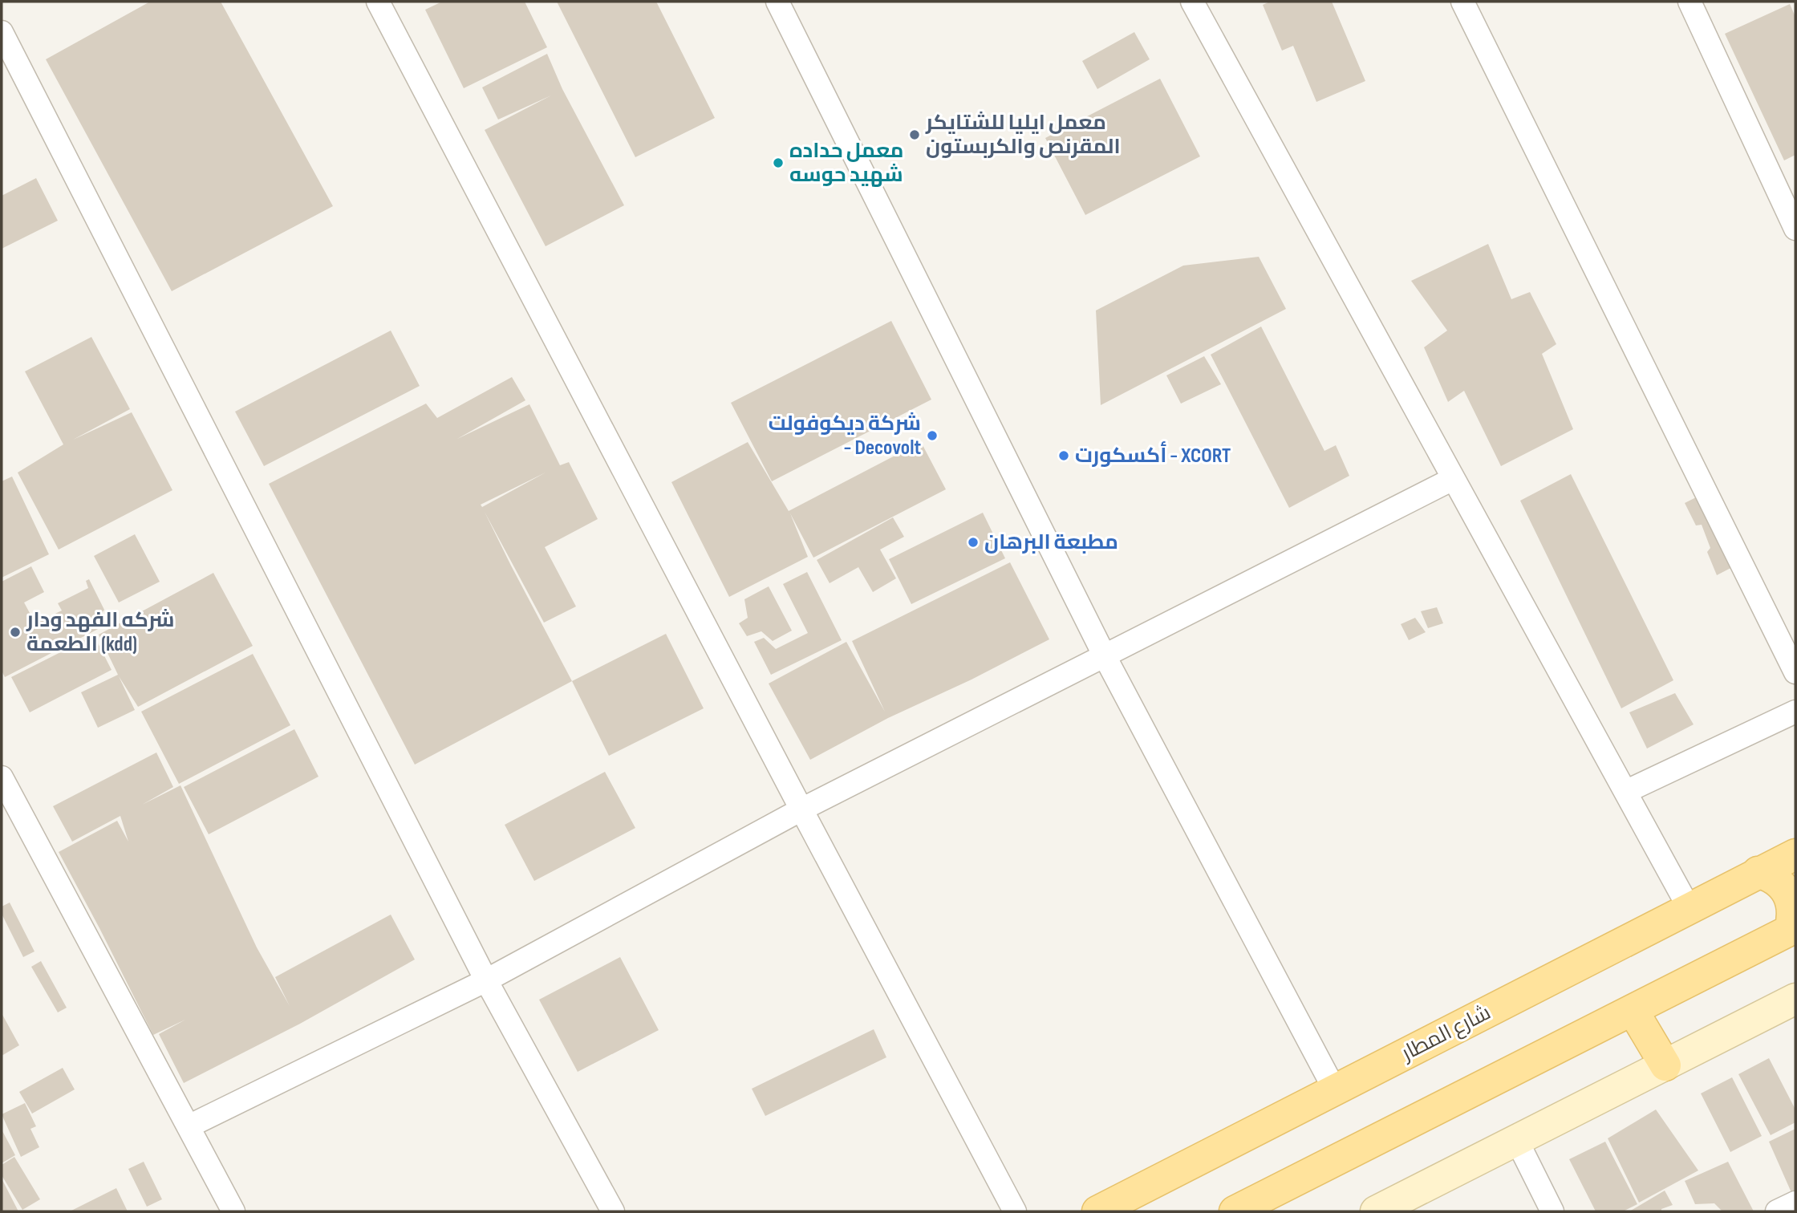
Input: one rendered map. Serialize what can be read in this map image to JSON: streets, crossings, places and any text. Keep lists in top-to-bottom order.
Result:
{
  "streets": {
    "main road": ["شارع المطار"]
  },
  "places": [
    "معمل ايليا للشتايكر المقرنص والكربستون",
    "معمل حداده شهيد حوسه",
    "شركة ديكوفولت - Decovolt",
    "أكسكورت - XCORT",
    "مطبعة البرهان",
    "شركه الفهد ودار الطعمة (kdd)"
  ]
}
